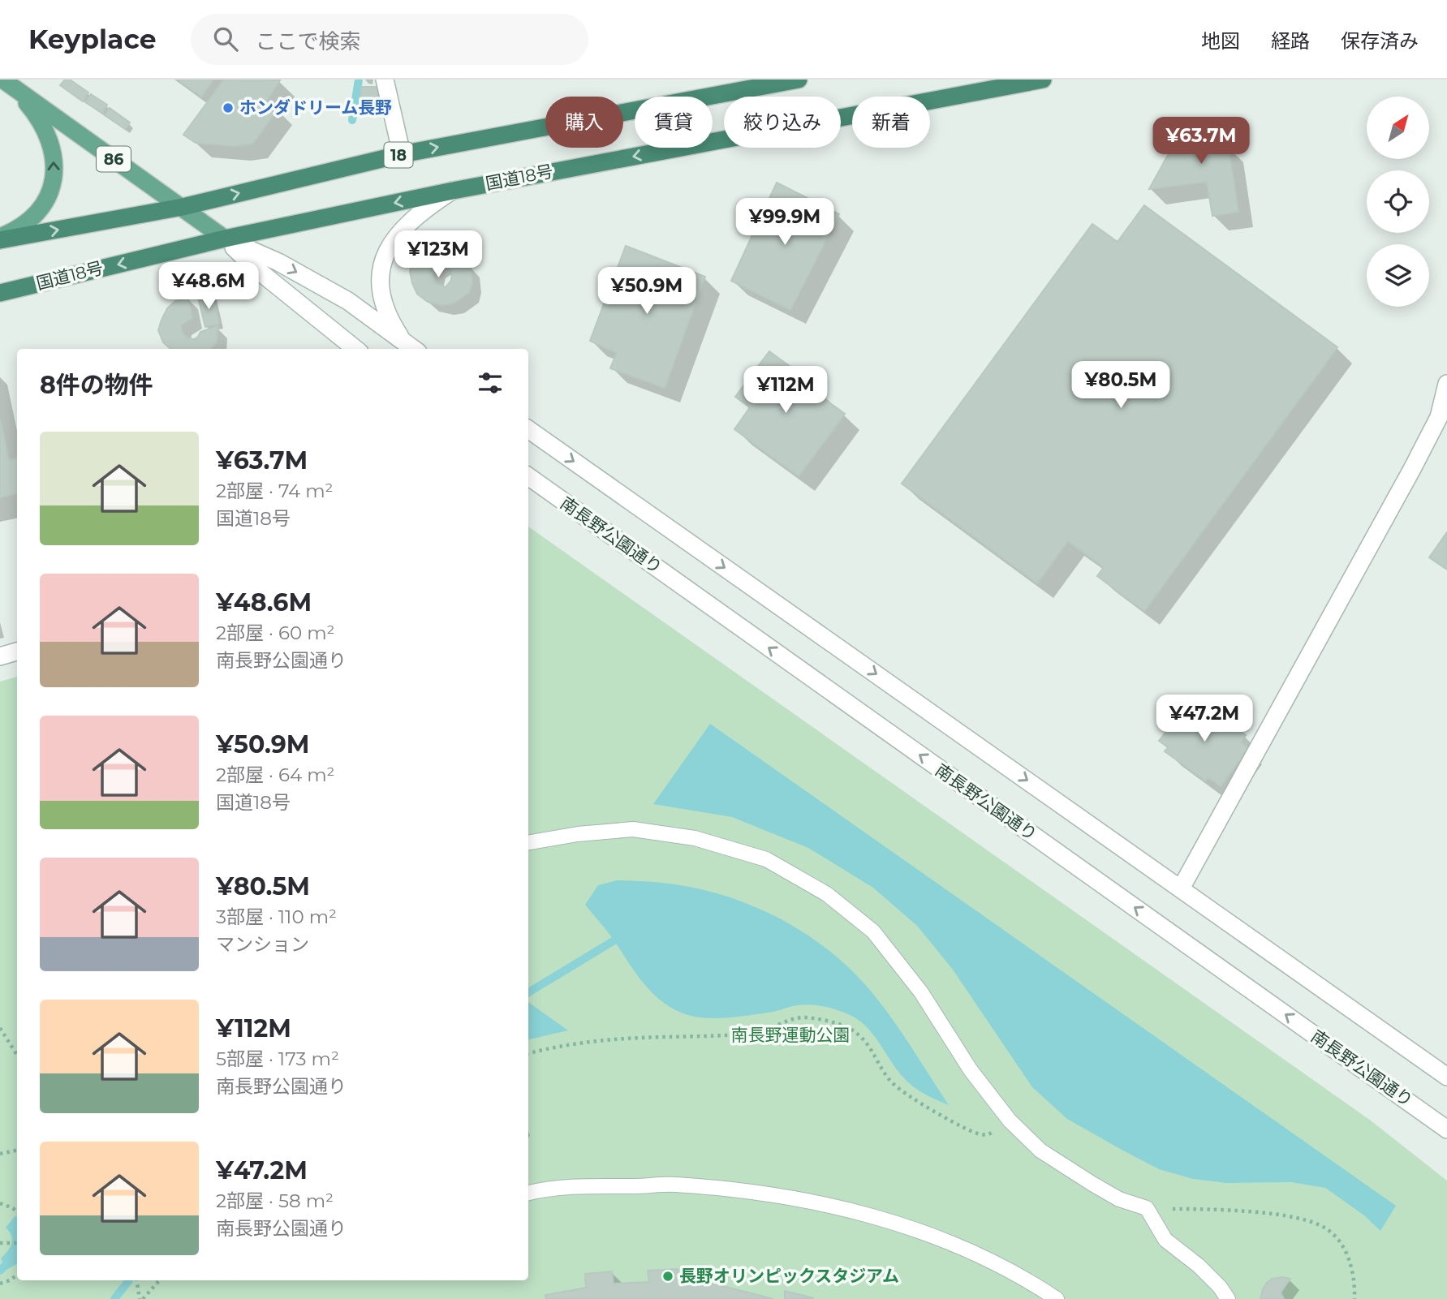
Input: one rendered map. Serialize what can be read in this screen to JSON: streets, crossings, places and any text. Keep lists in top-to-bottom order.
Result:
{
  "streets": {
    "highway": ["18", "国道18号"],
    "main road": ["86"],
    "street": ["南長野公園通り"]
  },
  "crossings": [
    ["18", "86"],
    ["86", "国道18号"]
  ],
  "parks": ["南長野運動公園"],
  "places": ["ホンダドリーム長野", "長野オリンピックスタジアム"],
  "north": "top right",
  "page": {
    "header": "Keyplace",
    "search": "ここで検索",
    "nav": ["地図", "経路", "保存済み"],
    "chip": [
      "購入",
      "賃貸",
      "絞り込み",
      "新着"
    ],
    "price": [
      "¥63.7M",
      "¥99.9M",
      "¥123M",
      "¥48.6M",
      "¥50.9M",
      "¥80.5M",
      "¥112M",
      "¥47.2M"
    ],
    "heading": "8件の物件",
    "list": [
      {
        "name": "¥63.7M",
        "note": "2部屋 · 74 m² · 国道18号"
      },
      {
        "name": "¥48.6M",
        "note": "2部屋 · 60 m² · 南長野公園通り"
      },
      {
        "name": "¥50.9M",
        "note": "2部屋 · 64 m² · 国道18号"
      },
      {
        "name": "¥80.5M",
        "note": "3部屋 · 110 m² · マンション"
      },
      {
        "name": "¥112M",
        "note": "5部屋 · 173 m² · 南長野公園通り"
      },
      {
        "name": "¥47.2M",
        "note": "2部屋 · 58 m² · 南長野公園通り"
      }
    ]
  }
}
